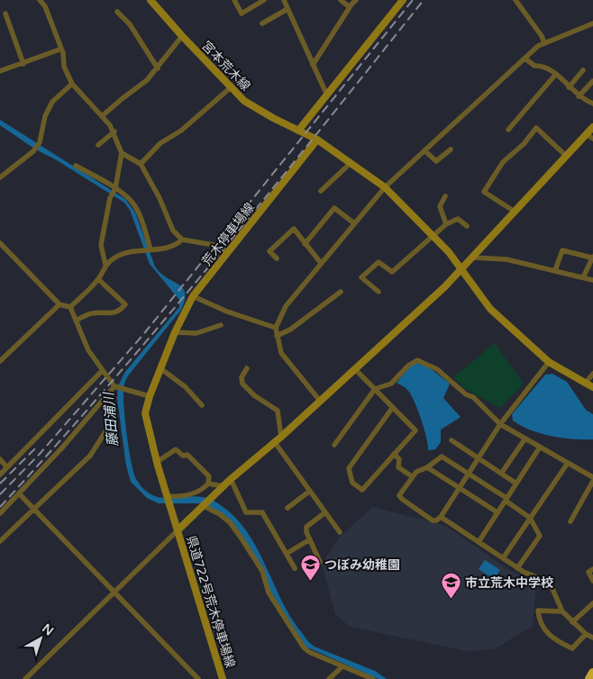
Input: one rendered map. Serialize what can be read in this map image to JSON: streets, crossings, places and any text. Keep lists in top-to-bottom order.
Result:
{
  "streets": {
    "main road": ["宮本荒木線", "荒木停車場線", "県道722号荒木停車場線"]
  },
  "crossings": [
    ["荒木停車場線", "県道722号荒木停車場線"]
  ],
  "water": ["藤田浦川"],
  "places": {
    "school or university": ["つぼみ幼稚園", "市立荒木中学校"]
  },
  "north": "top right"
}
